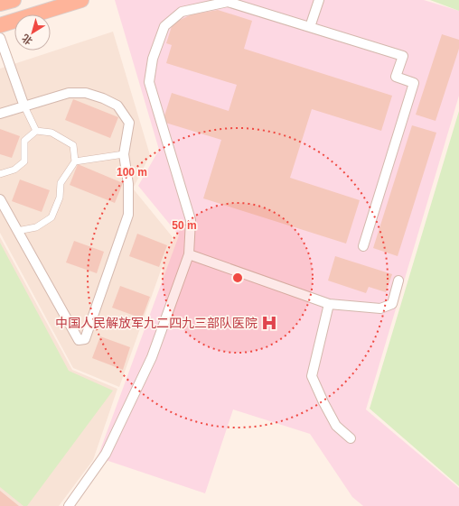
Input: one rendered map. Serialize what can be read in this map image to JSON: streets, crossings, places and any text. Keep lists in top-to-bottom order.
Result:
{
  "places": {
    "hospital": ["中国人民解放军九二四九三部队医院"]
  },
  "north": "bottom left",
  "rings": ["100 m", "50 m"]
}
